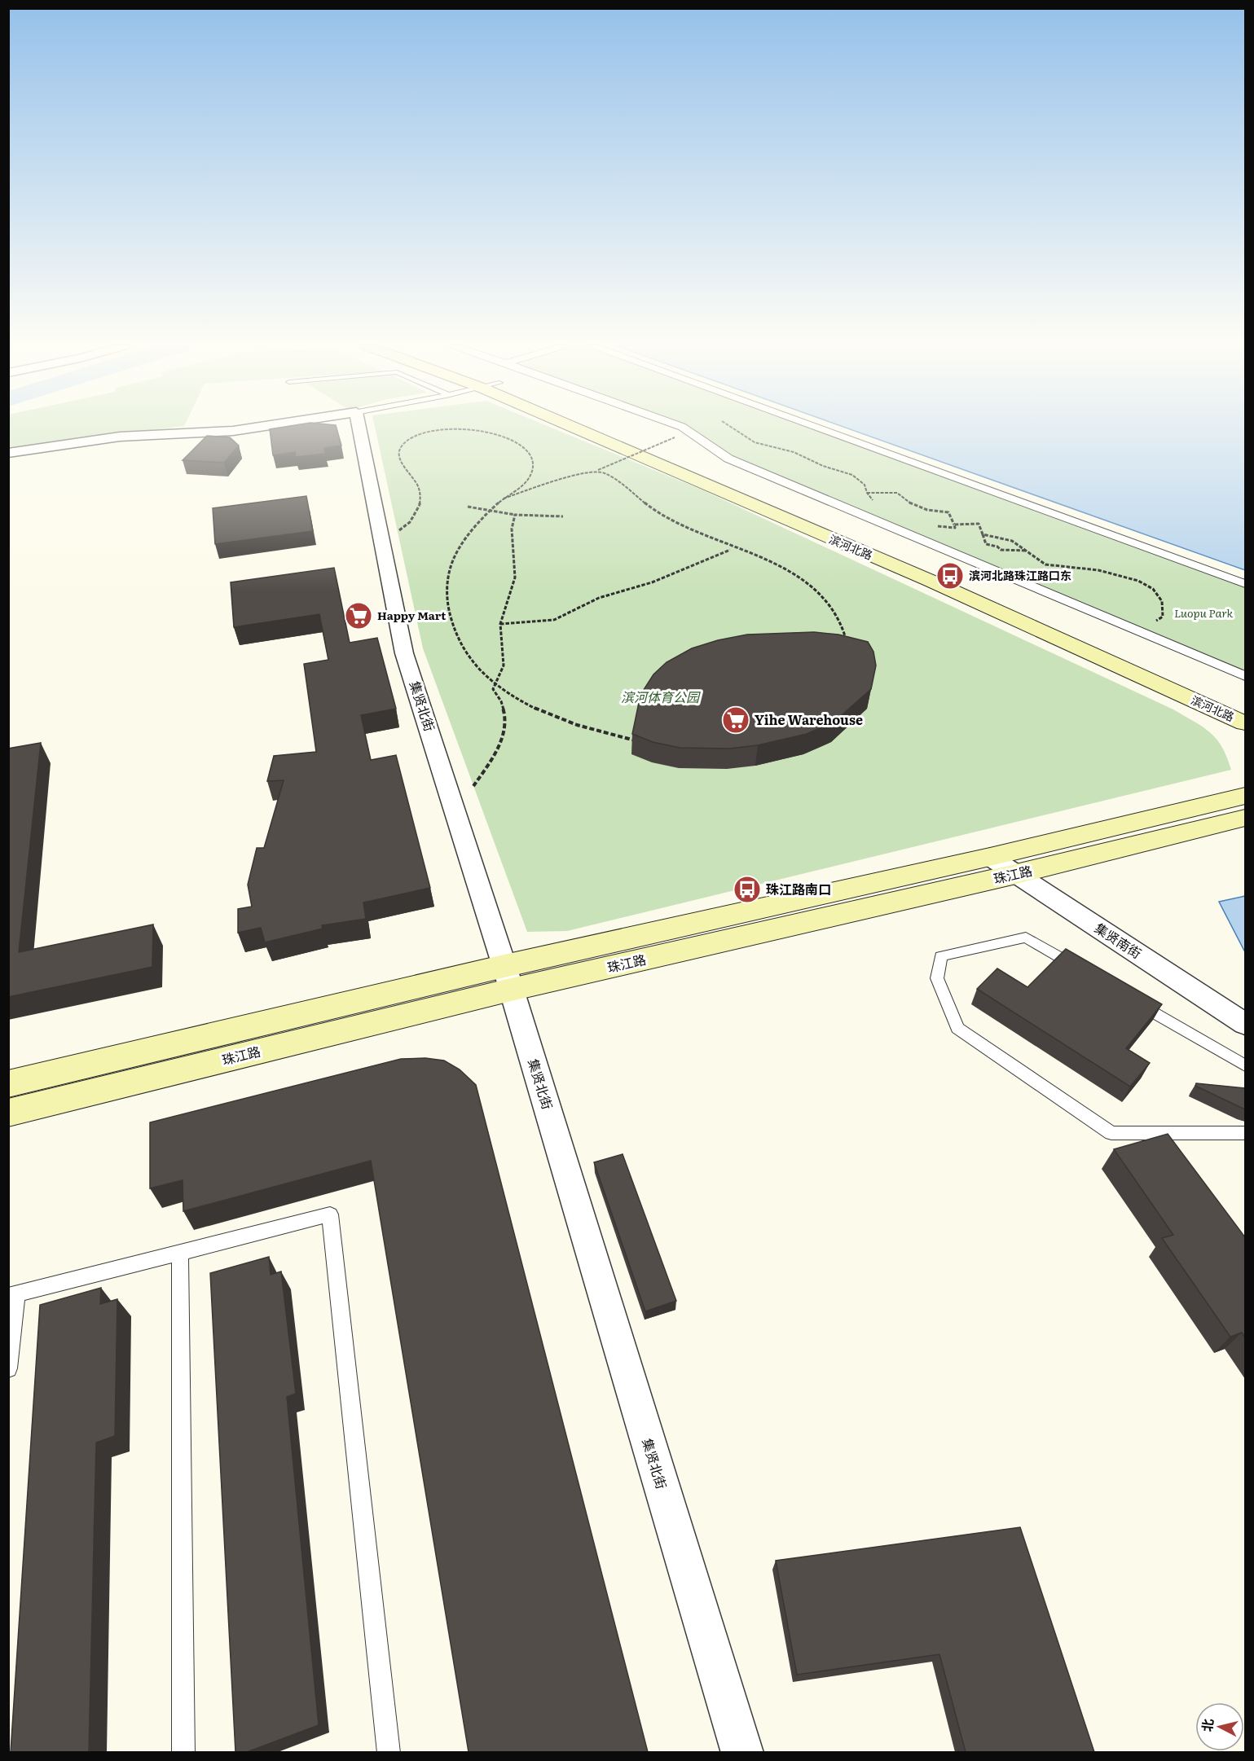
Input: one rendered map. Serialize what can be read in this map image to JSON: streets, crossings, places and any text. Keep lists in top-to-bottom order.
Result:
{
  "streets": {
    "main road": ["滨河北路", "珠江路"],
    "street": ["集贤北街", "集贤南街"]
  },
  "crossings": [
    ["集贤北街", "珠江路"],
    ["珠江路", "集贤南街"]
  ],
  "parks": ["Luopu Park", "滨河体育公园"],
  "places": {
    "bus stop": ["滨河北路珠江路口东", "珠江路南口"],
    "supermarket": ["Happy Mart", "Yihe Warehouse"]
  },
  "north": "left"
}
